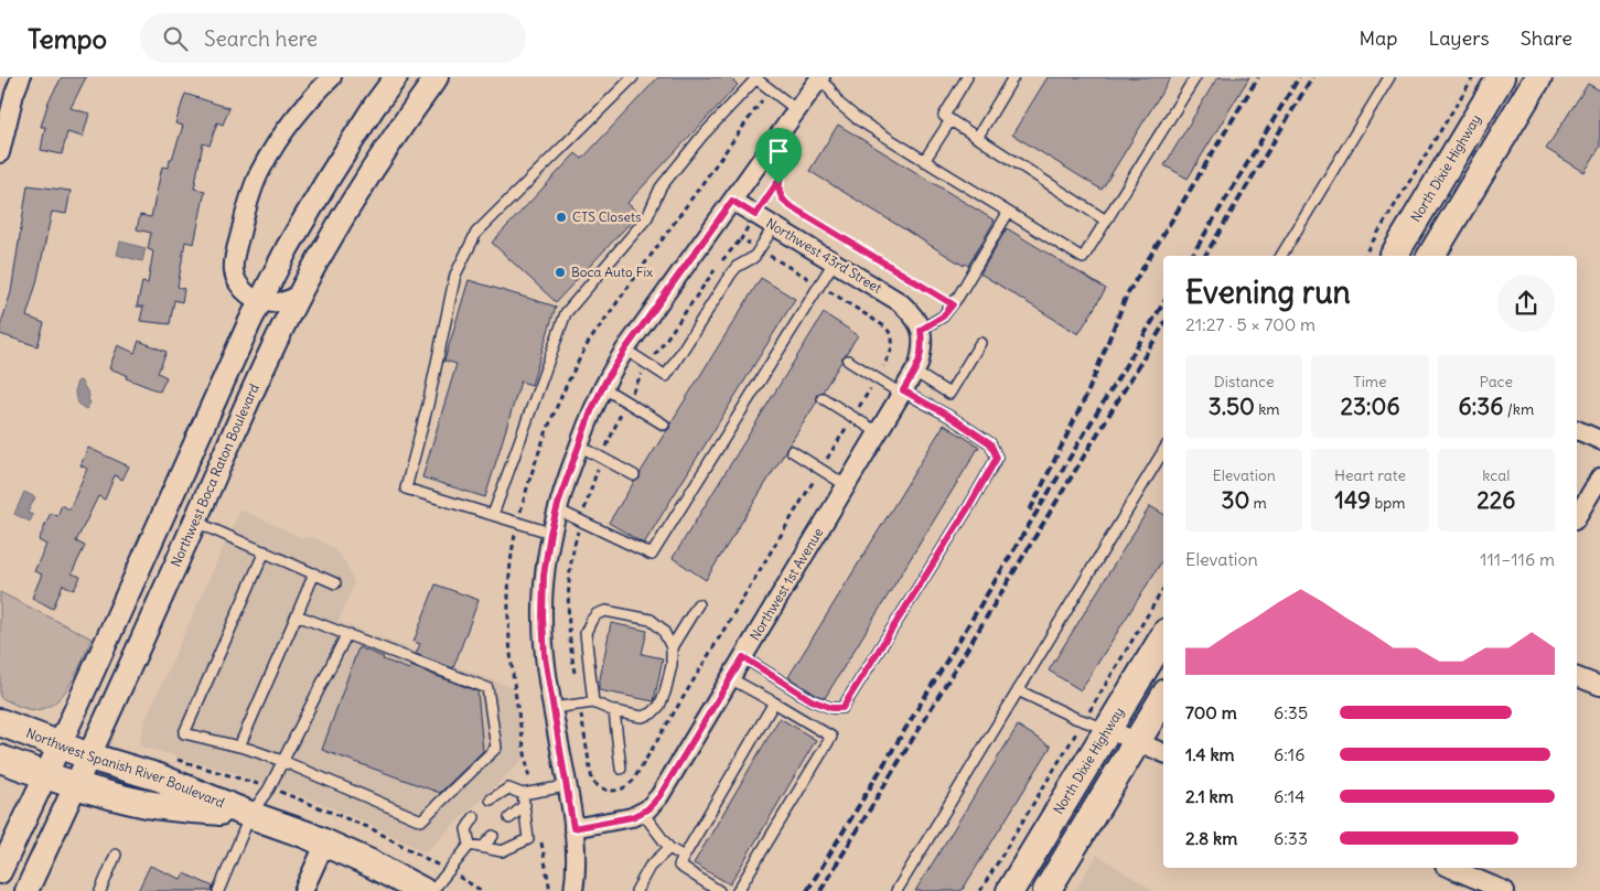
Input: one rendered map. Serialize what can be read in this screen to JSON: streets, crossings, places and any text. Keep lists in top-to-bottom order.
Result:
{
  "streets": {
    "main road": ["North Dixie Highway", "Northwest Spanish River Boulevard"],
    "street": ["Northwest 43rd Street", "Northwest Boca Raton Boulevard", "Northwest 1st Avenue"]
  },
  "crossings": [
    ["Northwest 43rd Street", "Northwest 1st Avenue"],
    ["Northwest Boca Raton Boulevard", "Northwest Spanish River Boulevard"]
  ],
  "places": ["CTS Closets", "Boca Auto Fix"],
  "page": {
    "header": "Tempo",
    "search": "Search here",
    "nav": ["Map", "Layers", "Share"],
    "heading": ["Evening run", "21:27 · 5 × 700 m"],
    "stats": [
      ["Distance", "3.50 km"],
      ["Time", "23:06"],
      ["Pace", "6:36 /km"],
      ["Elevation", "30 m"],
      ["Heart rate", "149 bpm"],
      ["kcal", "226"]
    ],
    "chart": ["Elevation", "111–116 m"],
    "list": [
      {
        "name": "700 m",
        "note": "6:35"
      },
      {
        "name": "1.4 km",
        "note": "6:16"
      },
      {
        "name": "2.1 km",
        "note": "6:14"
      },
      {
        "name": "2.8 km",
        "note": "6:33"
      }
    ]
  }
}
